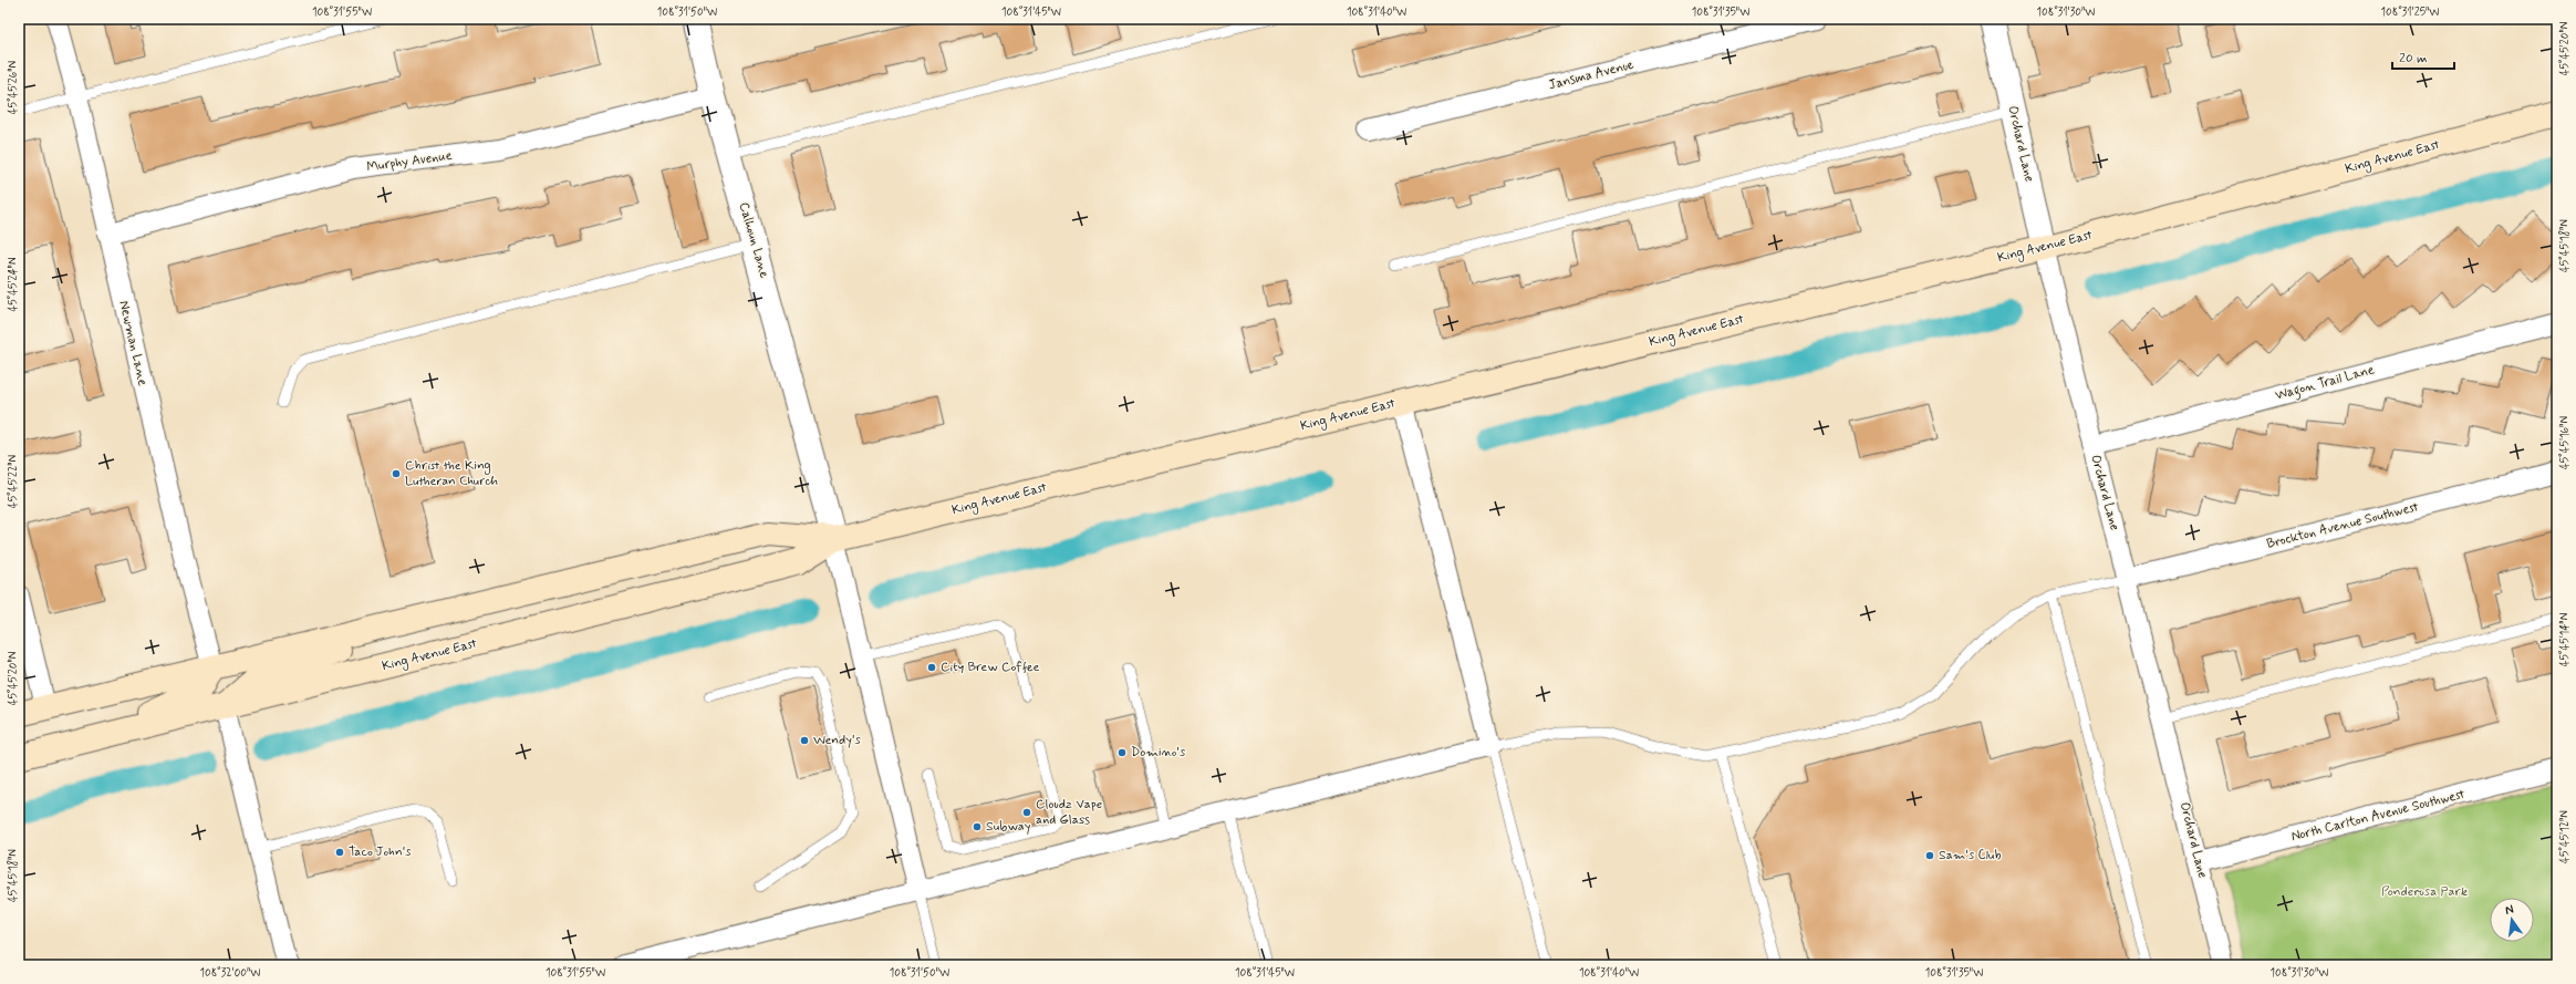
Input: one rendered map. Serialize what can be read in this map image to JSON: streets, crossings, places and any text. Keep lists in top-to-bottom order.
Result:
{
  "streets": {
    "main road": ["King Avenue East"],
    "street": [
      "Jansma Avenue",
      "Orchard Lane",
      "Murphy Avenue",
      "Calhoun Lane",
      "Newman Lane",
      "Wagon Trail Lane",
      "Brockton Avenue Southwest",
      "North Carlton Avenue Southwest"
    ]
  },
  "crossings": [
    ["Orchard Lane", "King Avenue East"],
    ["Orchard Lane", "Wagon Trail Lane"],
    ["Orchard Lane", "Brockton Avenue Southwest"],
    ["Orchard Lane", "North Carlton Avenue Southwest"],
    ["King Avenue East", "Calhoun Lane"],
    ["King Avenue East", "Newman Lane"],
    ["Murphy Avenue", "Calhoun Lane"],
    ["Murphy Avenue", "Newman Lane"]
  ],
  "parks": ["Ponderosa Park"],
  "places": [
    "Christ the King Lutheran Church",
    "City Brew Coffee",
    "Wendy's",
    "Domino's",
    "Cloudz Vape and Glass",
    "Subway",
    "Taco John's",
    "Sam's Club"
  ],
  "scale_bar": "20 m",
  "north": "top",
  "coordinates": [
    "108°31'55\"W",
    "108°31'50\"W",
    "108°31'45\"W",
    "108°31'40\"W",
    "108°31'35\"W",
    "108°31'30\"W",
    "108°31'25\"W",
    "45°45'20\"N",
    "45°45'26\"N",
    "45°45'18\"N",
    "45°45'24\"N",
    "45°45'16\"N",
    "45°45'22\"N",
    "45°45'14\"N",
    "45°45'12\"N",
    "108°32'00\"W"
  ]
}
